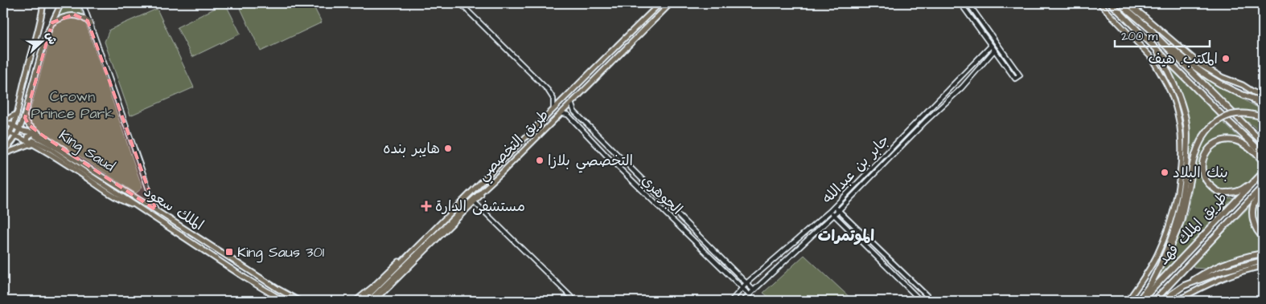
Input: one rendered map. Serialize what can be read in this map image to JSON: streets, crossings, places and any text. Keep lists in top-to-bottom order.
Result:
{
  "streets": {
    "highway": ["طريق الملك فهد"],
    "main road": ["طريق التخصصي", "King Saud", "الملك سعود"],
    "street": ["جابر بن عبدالله", "الجوهري"]
  },
  "crossings": [
    ["طريق التخصصي", "الجوهري"],
    ["King Saud", "الملك سعود"],
    ["جابر بن عبدالله", "الجوهري"]
  ],
  "districts": ["الموتمرات"],
  "parks": ["Crown Prince Park"],
  "places": {
    "other": [
      "المكتب. هيف",
      "هايبر بنده",
      "التخصصي بلازا",
      "بنك البلاد"
    ],
    "health": ["مستشفى الدارة"],
    "transit": ["King Saus 301"]
  },
  "scale_bar": "200 m",
  "north": "right"
}
